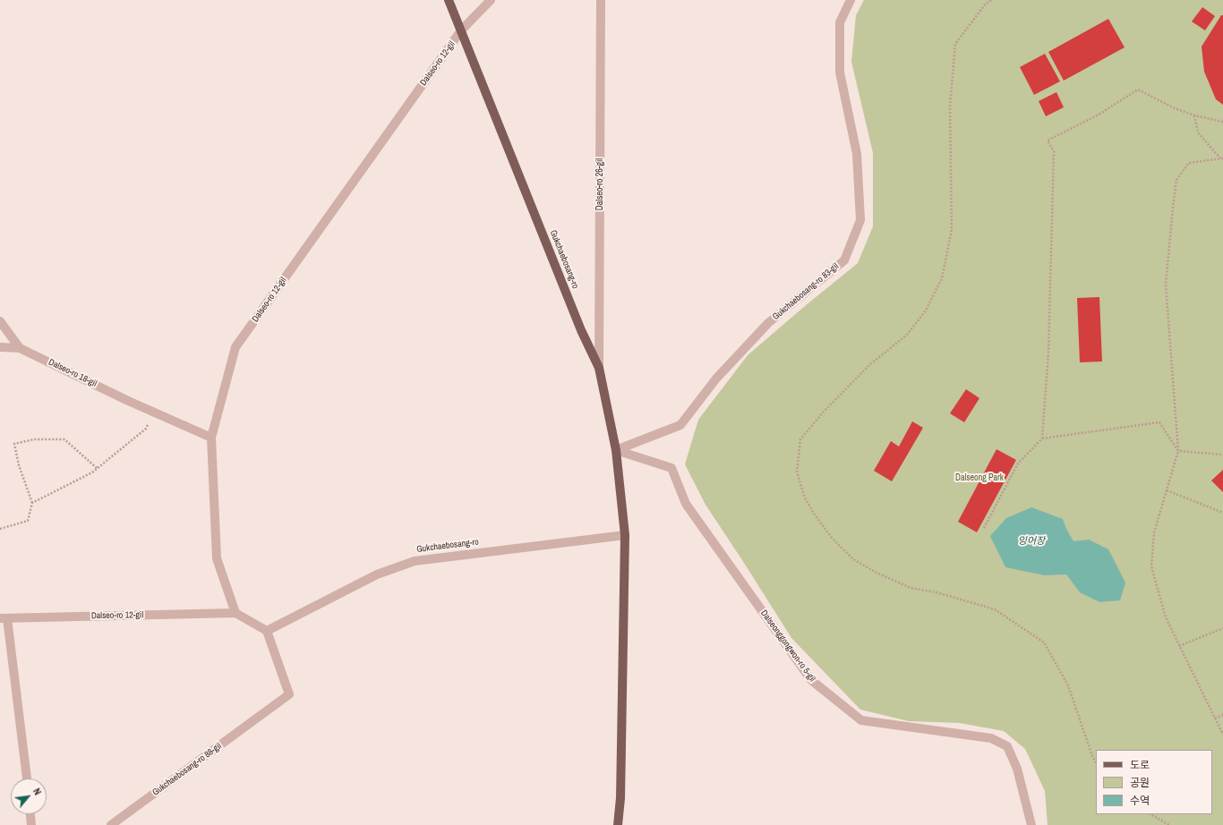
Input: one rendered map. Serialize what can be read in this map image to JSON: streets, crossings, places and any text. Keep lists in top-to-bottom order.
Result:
{
  "streets": {
    "main road": ["Gukchaebosang-ro"],
    "street": [
      "Dalseo-ro 12-gil",
      "Dalseo-ro 26-gil",
      "Gukchaebosang-ro 83-gil",
      "Dalseo-ro 18-gil",
      "Dalseonggongwon-ro 5-gil",
      "Gukchaebosang-ro 88-gil"
    ]
  },
  "crossings": [
    ["Dalseo-ro 12-gil", "Gukchaebosang-ro"],
    ["Dalseo-ro 12-gil", "Dalseo-ro 18-gil"],
    ["Dalseo-ro 12-gil", "Gukchaebosang-ro 88-gil"],
    ["Dalseo-ro 26-gil", "Gukchaebosang-ro"],
    ["Gukchaebosang-ro", "Gukchaebosang-ro 83-gil"],
    ["Gukchaebosang-ro", "Dalseonggongwon-ro 5-gil"],
    ["Gukchaebosang-ro", "Gukchaebosang-ro 88-gil"],
    ["Gukchaebosang-ro 83-gil", "Dalseonggongwon-ro 5-gil"]
  ],
  "water": ["잉어장"],
  "parks": ["Dalseong Park"],
  "legend": ["도로", "공원", "수역"],
  "north": "top right"
}
